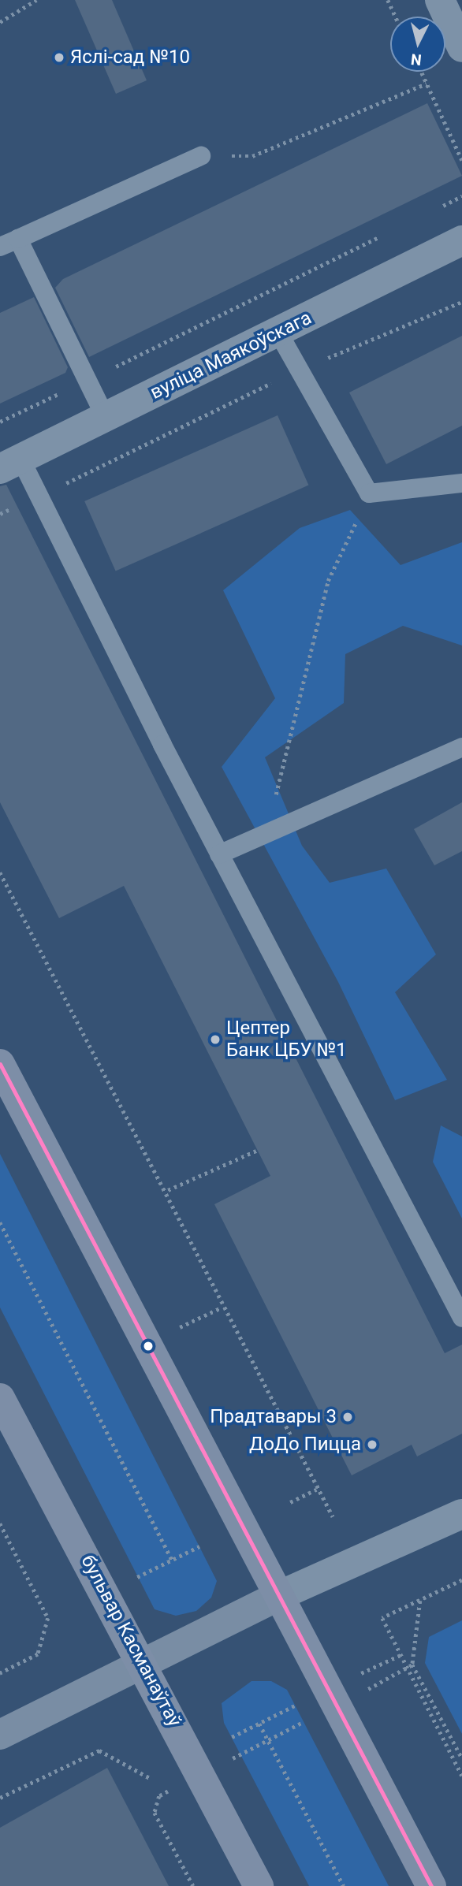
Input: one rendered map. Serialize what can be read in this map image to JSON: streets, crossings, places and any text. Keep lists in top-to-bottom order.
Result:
{
  "streets": {
    "main road": ["бульвар Касманаўтаў"],
    "street": ["вуліца Маякоўскага"]
  },
  "places": [
    "Яслі-сад №10",
    "Цептер Банк ЦБУ №1",
    "Прадтавары 3",
    "ДоДо Пицца"
  ],
  "north": "bottom"
}
